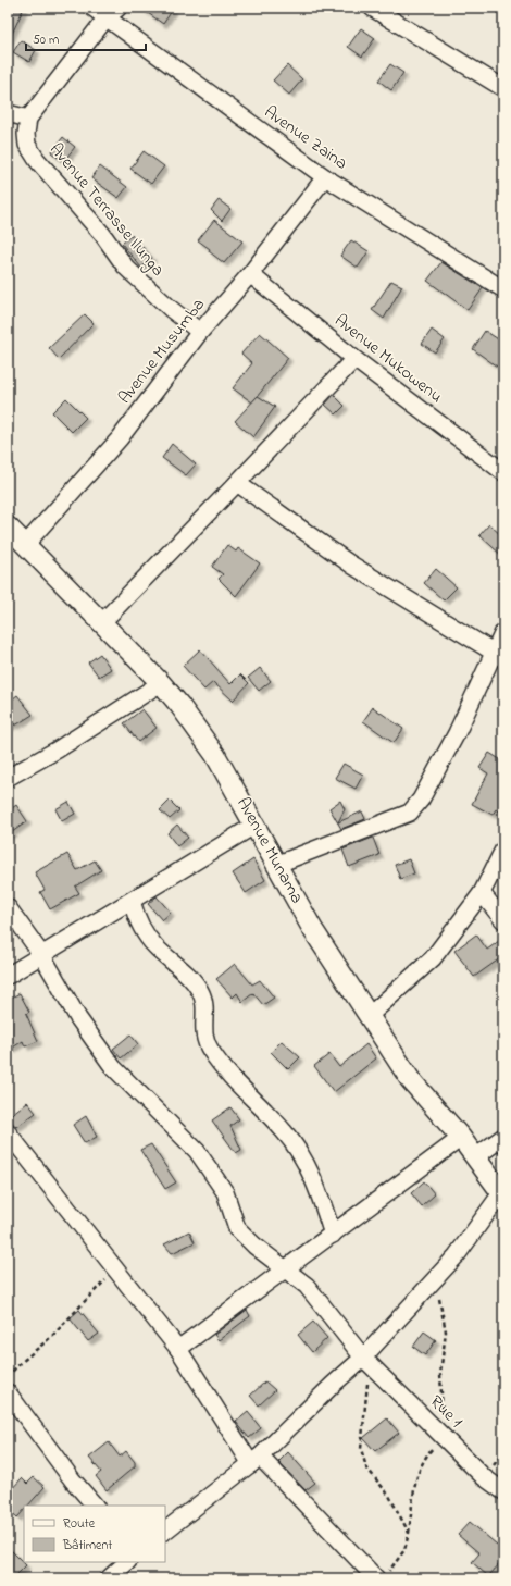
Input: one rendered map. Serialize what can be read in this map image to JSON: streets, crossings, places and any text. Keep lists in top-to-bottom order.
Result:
{
  "streets": {
    "street": [
      "Avenue Zaina",
      "Avenue Terrasse Ilunga",
      "Avenue Musumba",
      "Avenue Mukowenu",
      "Avenue Munama",
      "Rue 1"
    ]
  },
  "crossings": [
    ["Avenue Zaina", "Avenue Musumba"],
    ["Avenue Terrasse Ilunga", "Avenue Musumba"],
    ["Avenue Musumba", "Avenue Mukowenu"],
    ["Avenue Musumba", "Avenue Munama"]
  ],
  "legend": ["Route", "Bâtiment"],
  "scale_bar": "50 m"
}
